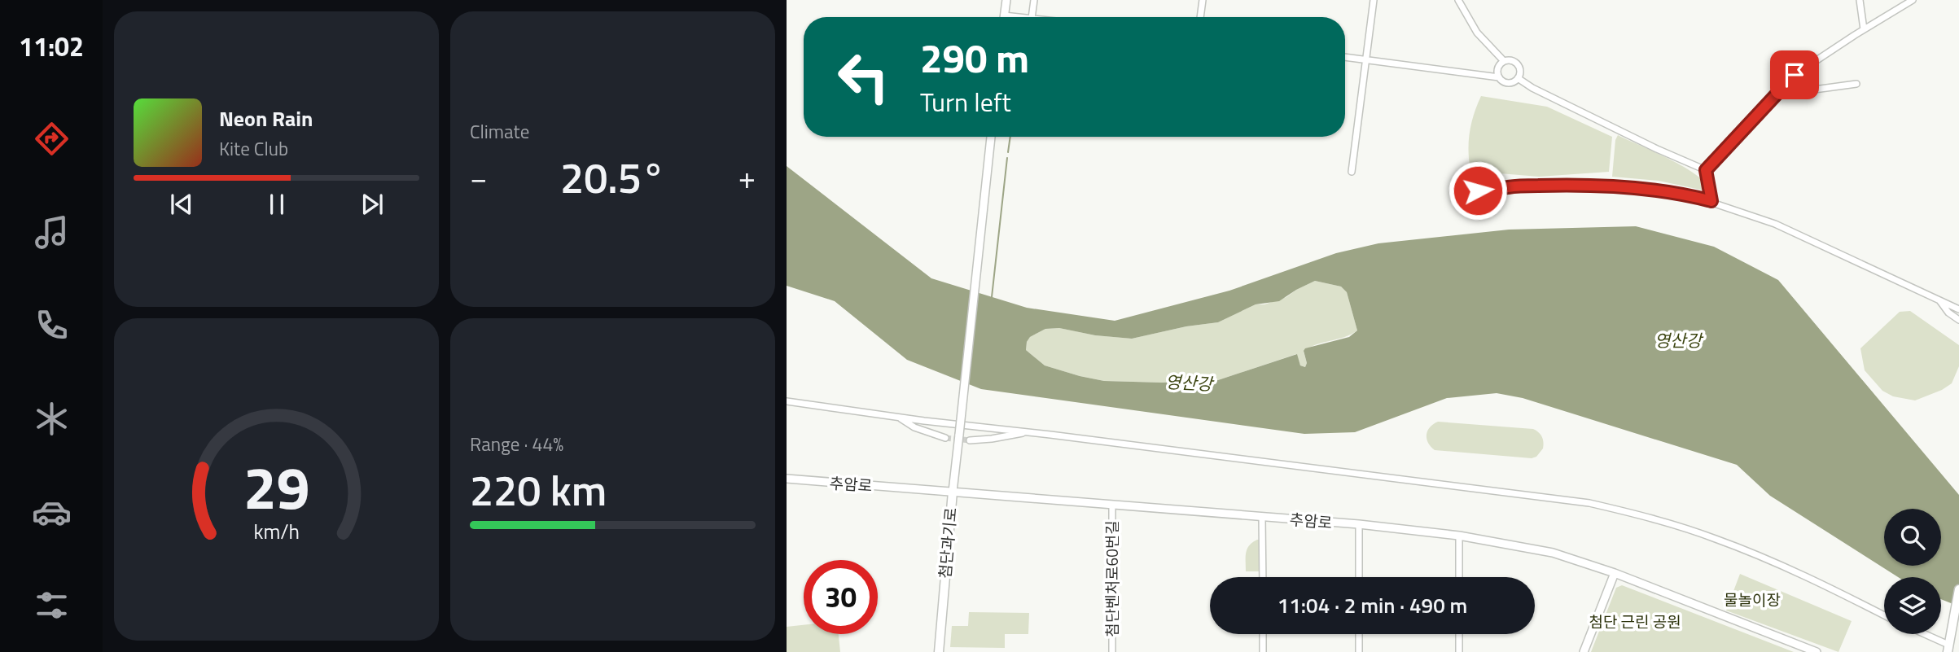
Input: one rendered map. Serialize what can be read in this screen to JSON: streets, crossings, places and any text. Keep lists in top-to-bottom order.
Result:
{
  "streets": {
    "main road": ["첨단과기로"],
    "street": ["추암로", "첨단벤처로60번길"]
  },
  "crossings": [
    ["추암로", "첨단과기로"],
    ["추암로", "첨단벤처로60번길"]
  ],
  "water": ["영산강"],
  "parks": ["물놀이장", "첨단 근린 공원"],
  "page": {
    "tabs": "11:02",
    "tile": [
      "Climate",
      ["Range · 44%", "220 km"]
    ],
    "turn": ["290 m", "Turn left"],
    "song": ["Neon Rain", "Kite Club"],
    "heat": ["−", "20.5°", "+"],
    "limit": "30",
    "trip": "11:04 · 2 min · 490 m",
    "gauge": ["29", "km/h"]
  }
}
